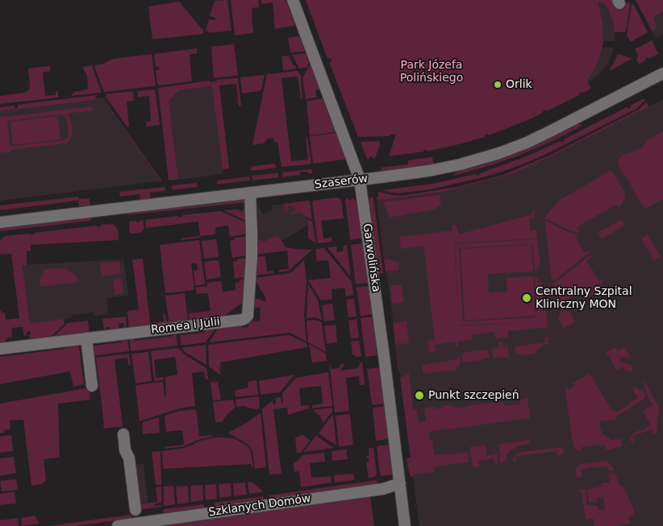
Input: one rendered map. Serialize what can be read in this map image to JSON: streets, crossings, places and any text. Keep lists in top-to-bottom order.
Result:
{
  "streets": {
    "street": [
      "Szaserów",
      "Garwolińska",
      "Romea i Julii",
      "Szklanych Domów"
    ]
  },
  "crossings": [
    ["Szaserów", "Garwolińska"],
    ["Szaserów", "Romea i Julii"],
    ["Garwolińska", "Szklanych Domów"]
  ],
  "parks": ["Park Józefa Polińskiego"],
  "places": ["Orlik", "Centralny Szpital Kliniczny MON", "Punkt szczepień"]
}
